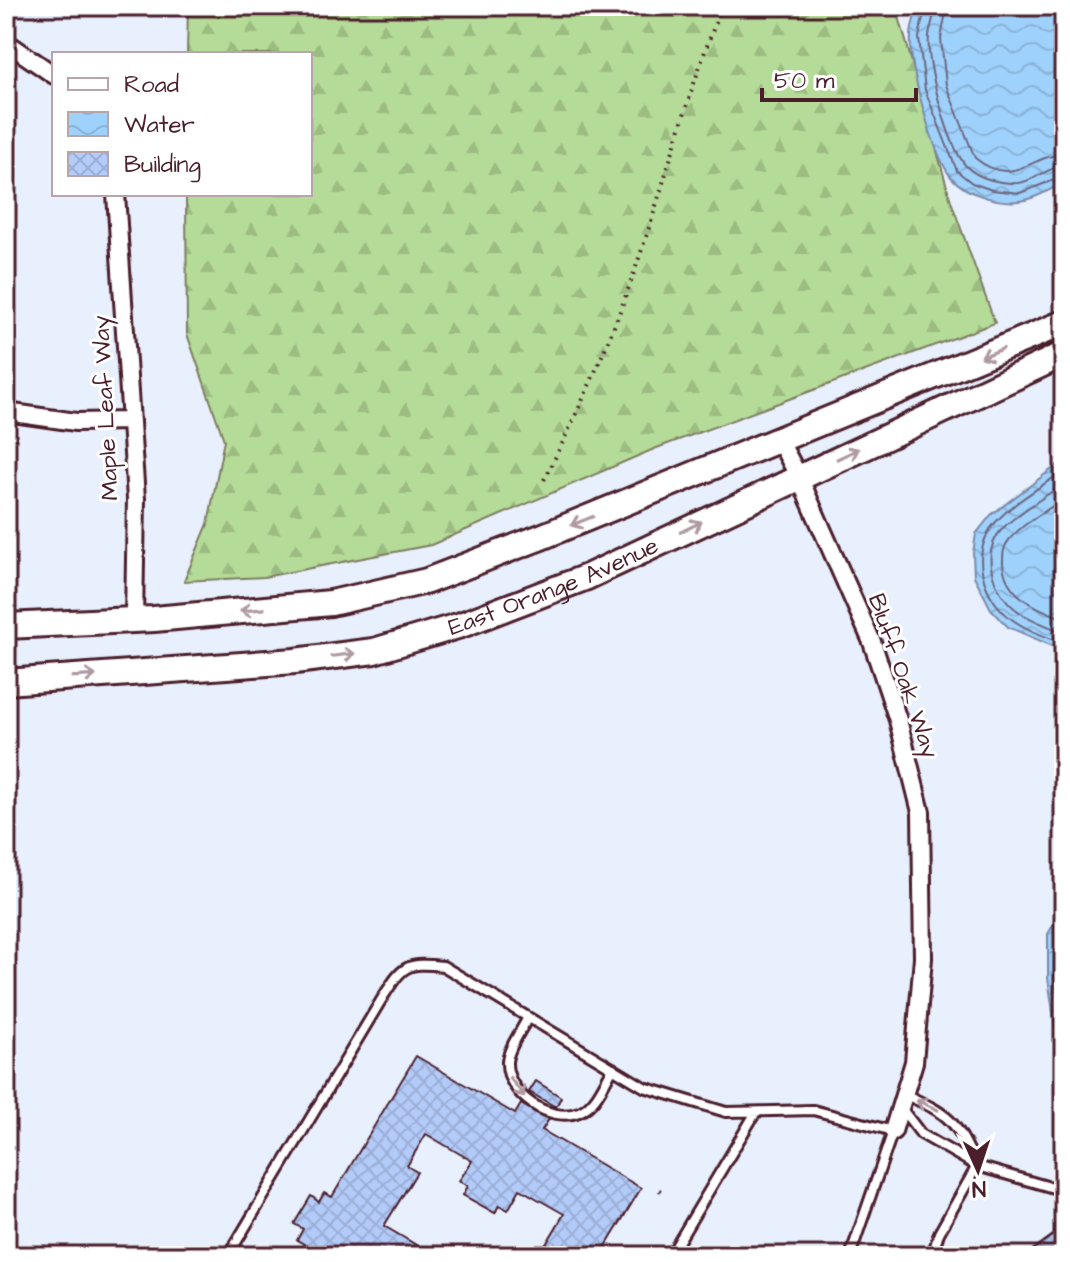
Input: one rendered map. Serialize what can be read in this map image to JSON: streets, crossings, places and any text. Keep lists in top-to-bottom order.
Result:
{
  "streets": {
    "street": ["Maple Leaf Way", "East Orange Avenue", "Bluff Oak Way"]
  },
  "crossings": [
    ["Maple Leaf Way", "East Orange Avenue"],
    ["East Orange Avenue", "Bluff Oak Way"]
  ],
  "legend": ["Road", "Water", "Building"],
  "scale_bar": "50 m",
  "north": "bottom"
}
